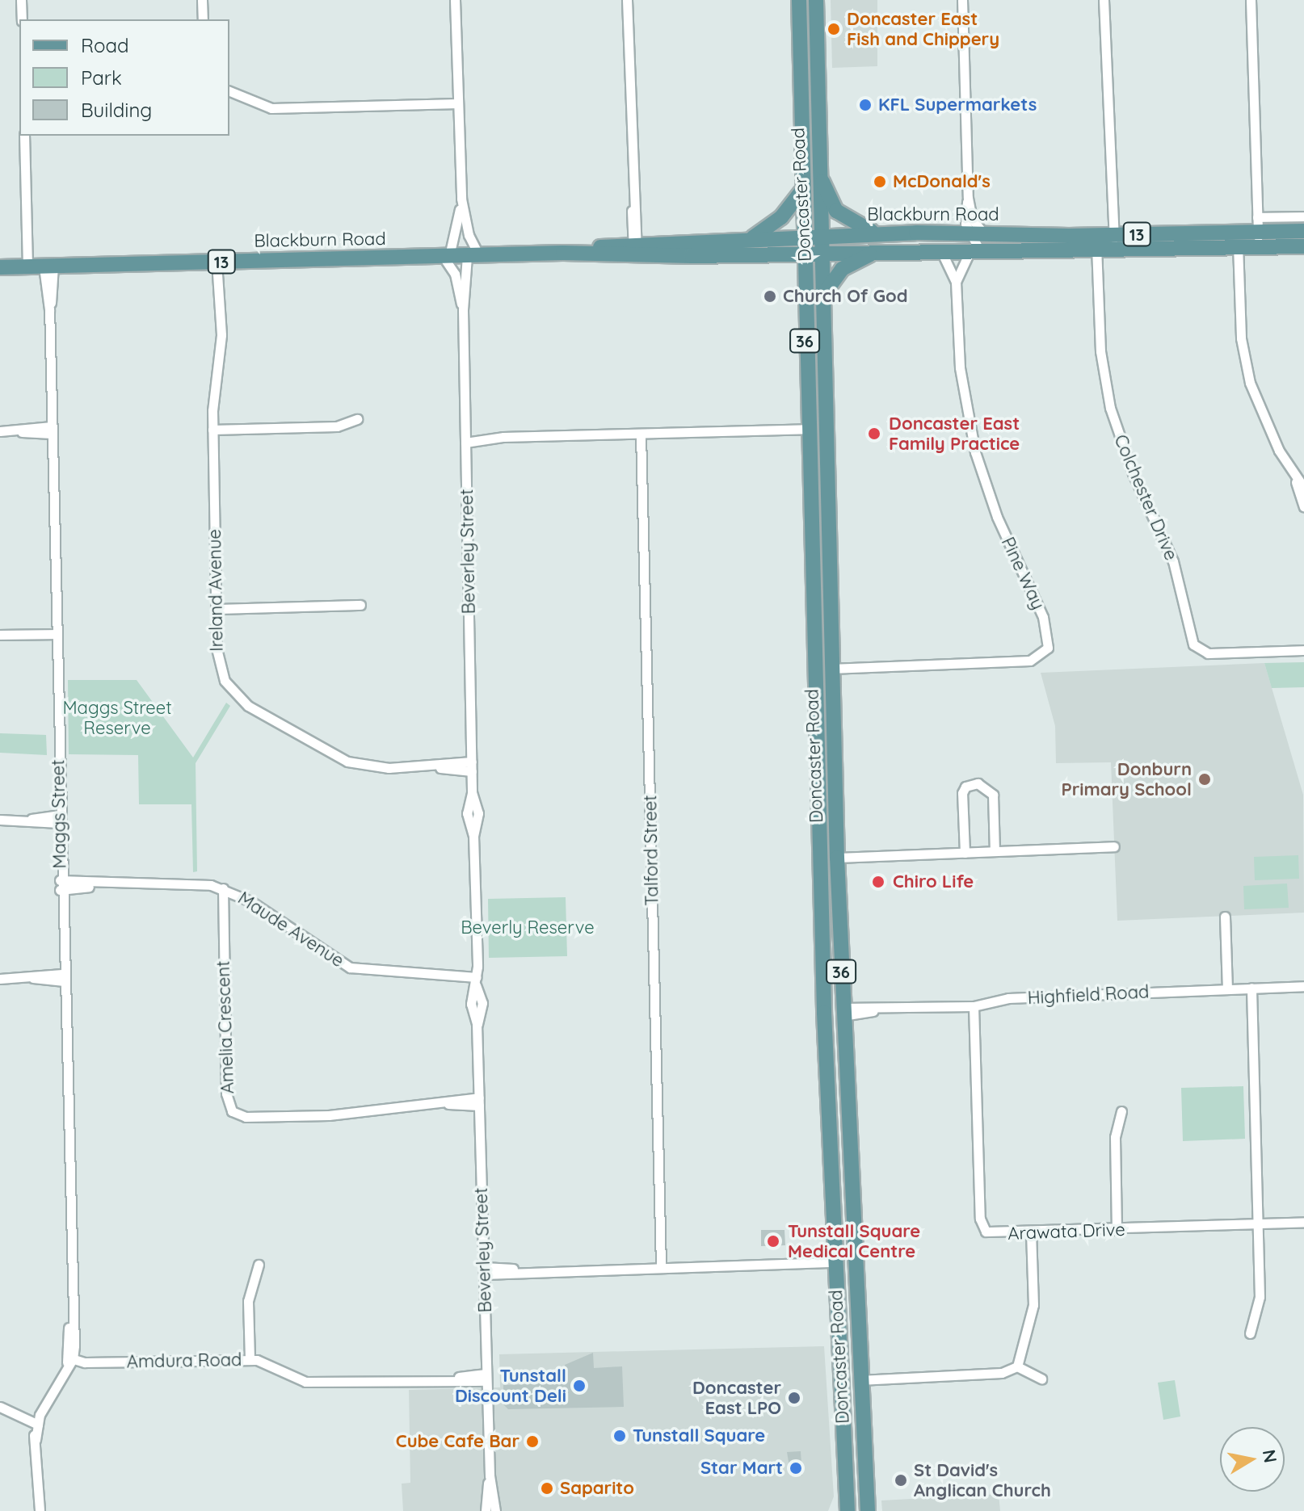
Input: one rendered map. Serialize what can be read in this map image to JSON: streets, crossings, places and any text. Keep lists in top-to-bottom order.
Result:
{
  "streets": {
    "main road": [
      "Doncaster Road",
      "Blackburn Road",
      "13",
      "36"
    ],
    "street": [
      "Colchester Drive",
      "Beverley Street",
      "Pine Way",
      "Ireland Avenue",
      "Maggs Street",
      "Talford Street",
      "Maude Avenue",
      "Highfield Road",
      "Amelia Crescent",
      "Arawata Drive",
      "Amdura Road"
    ]
  },
  "crossings": [
    ["Doncaster Road", "Blackburn Road"],
    ["Doncaster Road", "Pine Way"],
    ["Doncaster Road", "Highfield Road"],
    ["Blackburn Road", "Colchester Drive"],
    ["Blackburn Road", "Beverley Street"],
    ["Blackburn Road", "Pine Way"],
    ["Blackburn Road", "Ireland Avenue"],
    ["Blackburn Road", "Maggs Street"],
    ["Beverley Street", "Ireland Avenue"],
    ["Beverley Street", "Maude Avenue"],
    ["Beverley Street", "Amelia Crescent"],
    ["Beverley Street", "Amdura Road"],
    ["Maggs Street", "Maude Avenue"],
    ["Maggs Street", "Amdura Road"],
    ["Maude Avenue", "Amelia Crescent"],
    ["Highfield Road", "Arawata Drive"]
  ],
  "parks": ["Maggs Street Reserve", "Beverly Reserve"],
  "places": [
    "Doncaster East Fish and Chippery",
    "KFL Supermarkets",
    "McDonald's",
    "Church Of God",
    "Doncaster East Family Practice",
    "Donburn Primary School",
    "Chiro Life",
    "Tunstall Square Medical Centre",
    "Tunstall Discount Deli",
    "Doncaster East LPO",
    "Tunstall Square",
    "Cube Cafe Bar",
    "Star Mart",
    "St David's Anglican Church",
    "Saparito"
  ],
  "legend": ["Road", "Park", "Building"],
  "north": "right"
}
